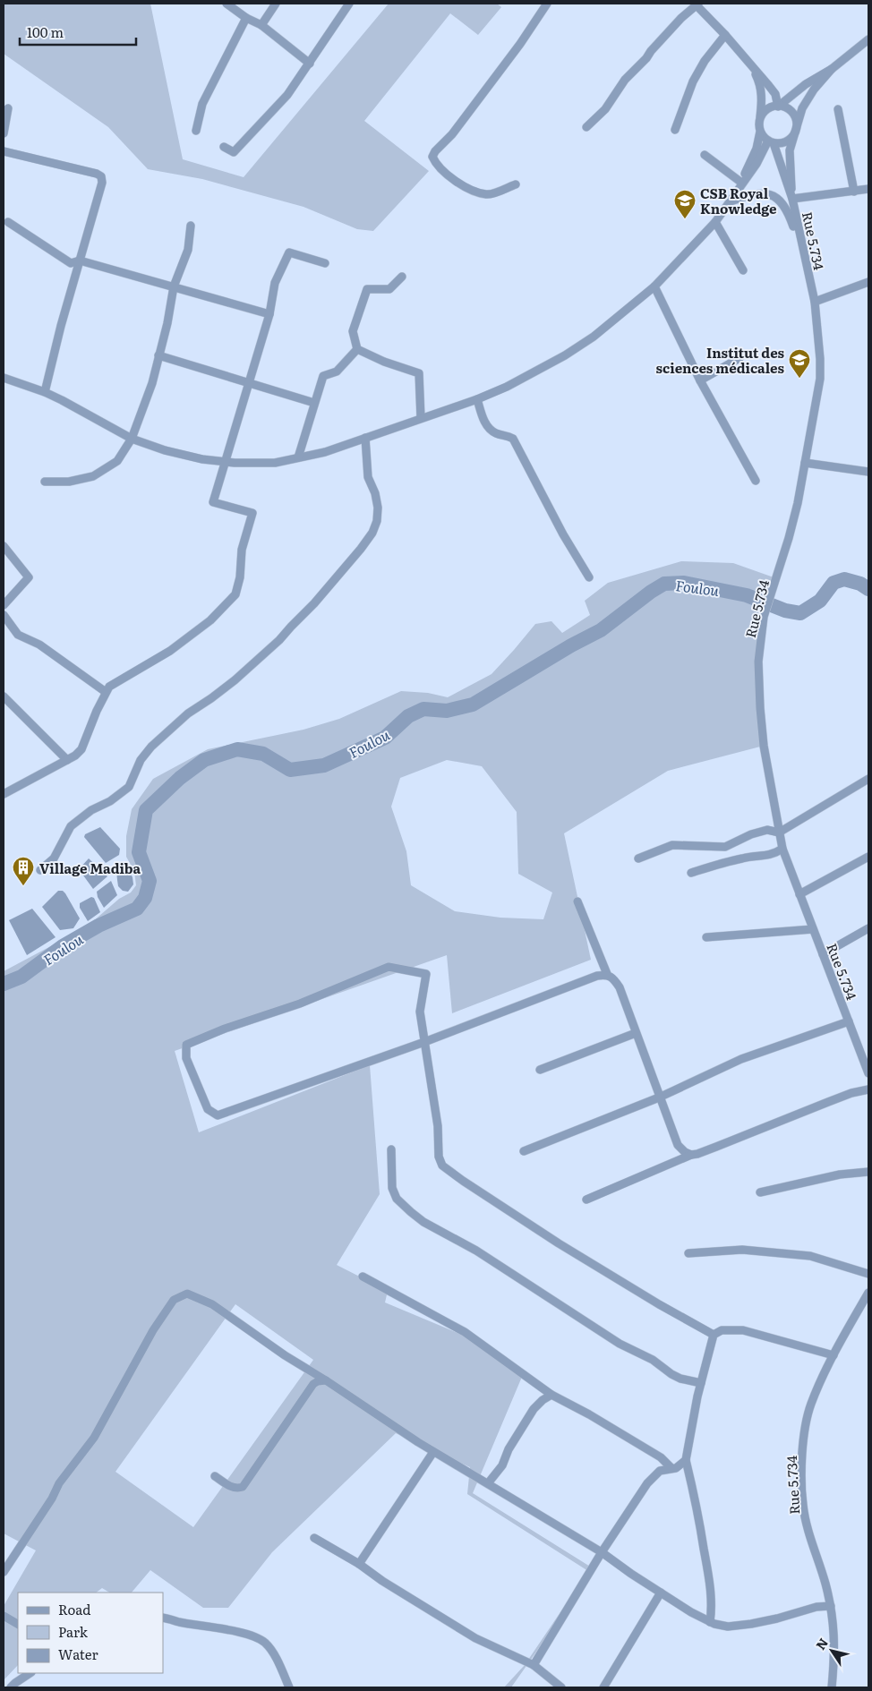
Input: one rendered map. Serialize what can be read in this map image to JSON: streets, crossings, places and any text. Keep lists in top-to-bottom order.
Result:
{
  "streets": {
    "street": ["Rue 5.734"]
  },
  "water": ["Foulou"],
  "places": {
    "school or university": ["CSB Royal Knowledge", "Institut des sciences médicales"],
    "building": ["Village Madiba"]
  },
  "legend": ["Road", "Park", "Water"],
  "scale_bar": "100 m",
  "north": "top left"
}
